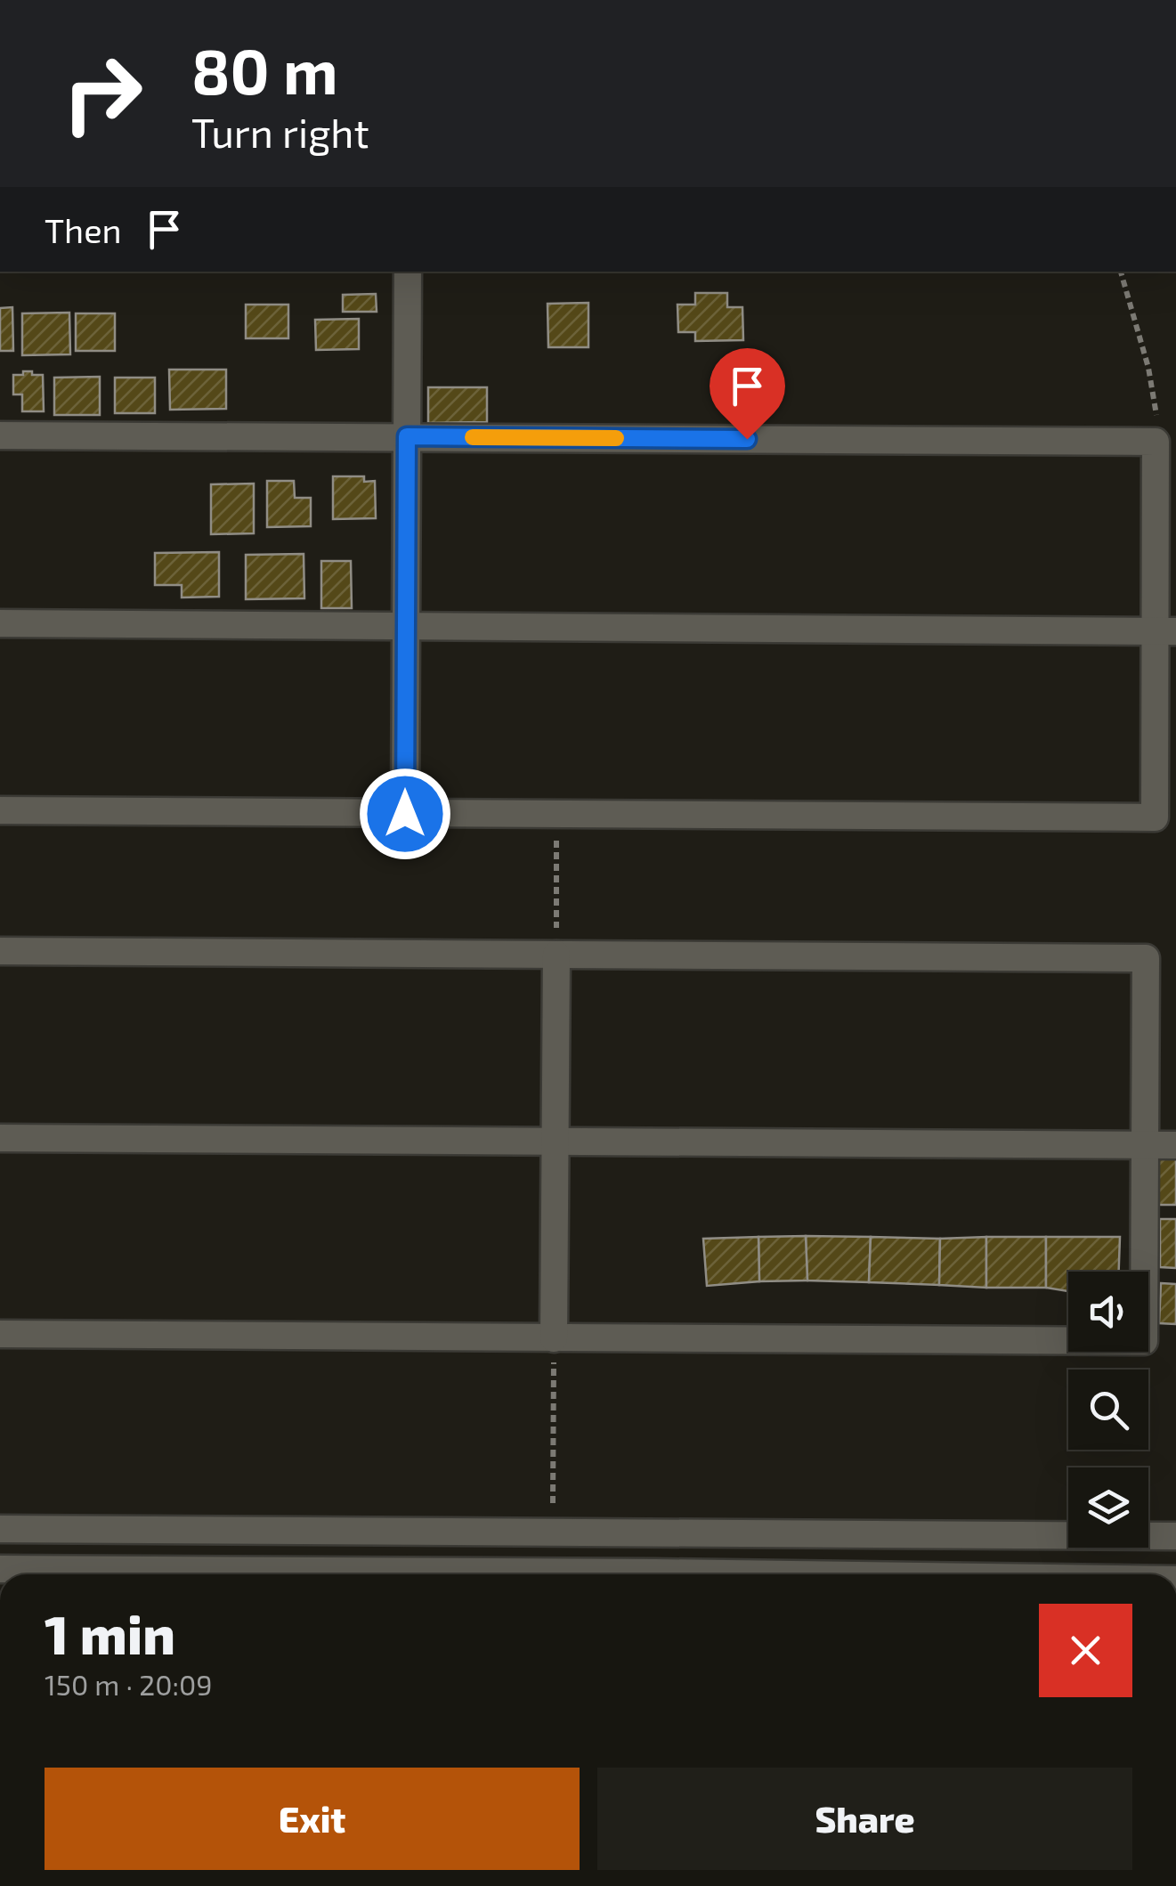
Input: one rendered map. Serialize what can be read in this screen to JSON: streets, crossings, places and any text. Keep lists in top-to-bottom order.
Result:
{
  "page": {
    "turn": ["80 m", "Turn right"],
    "then": "Then",
    "heading": ["1 min", "150 m · 20:09"],
    "buttons": ["Exit", "Share"]
  }
}
